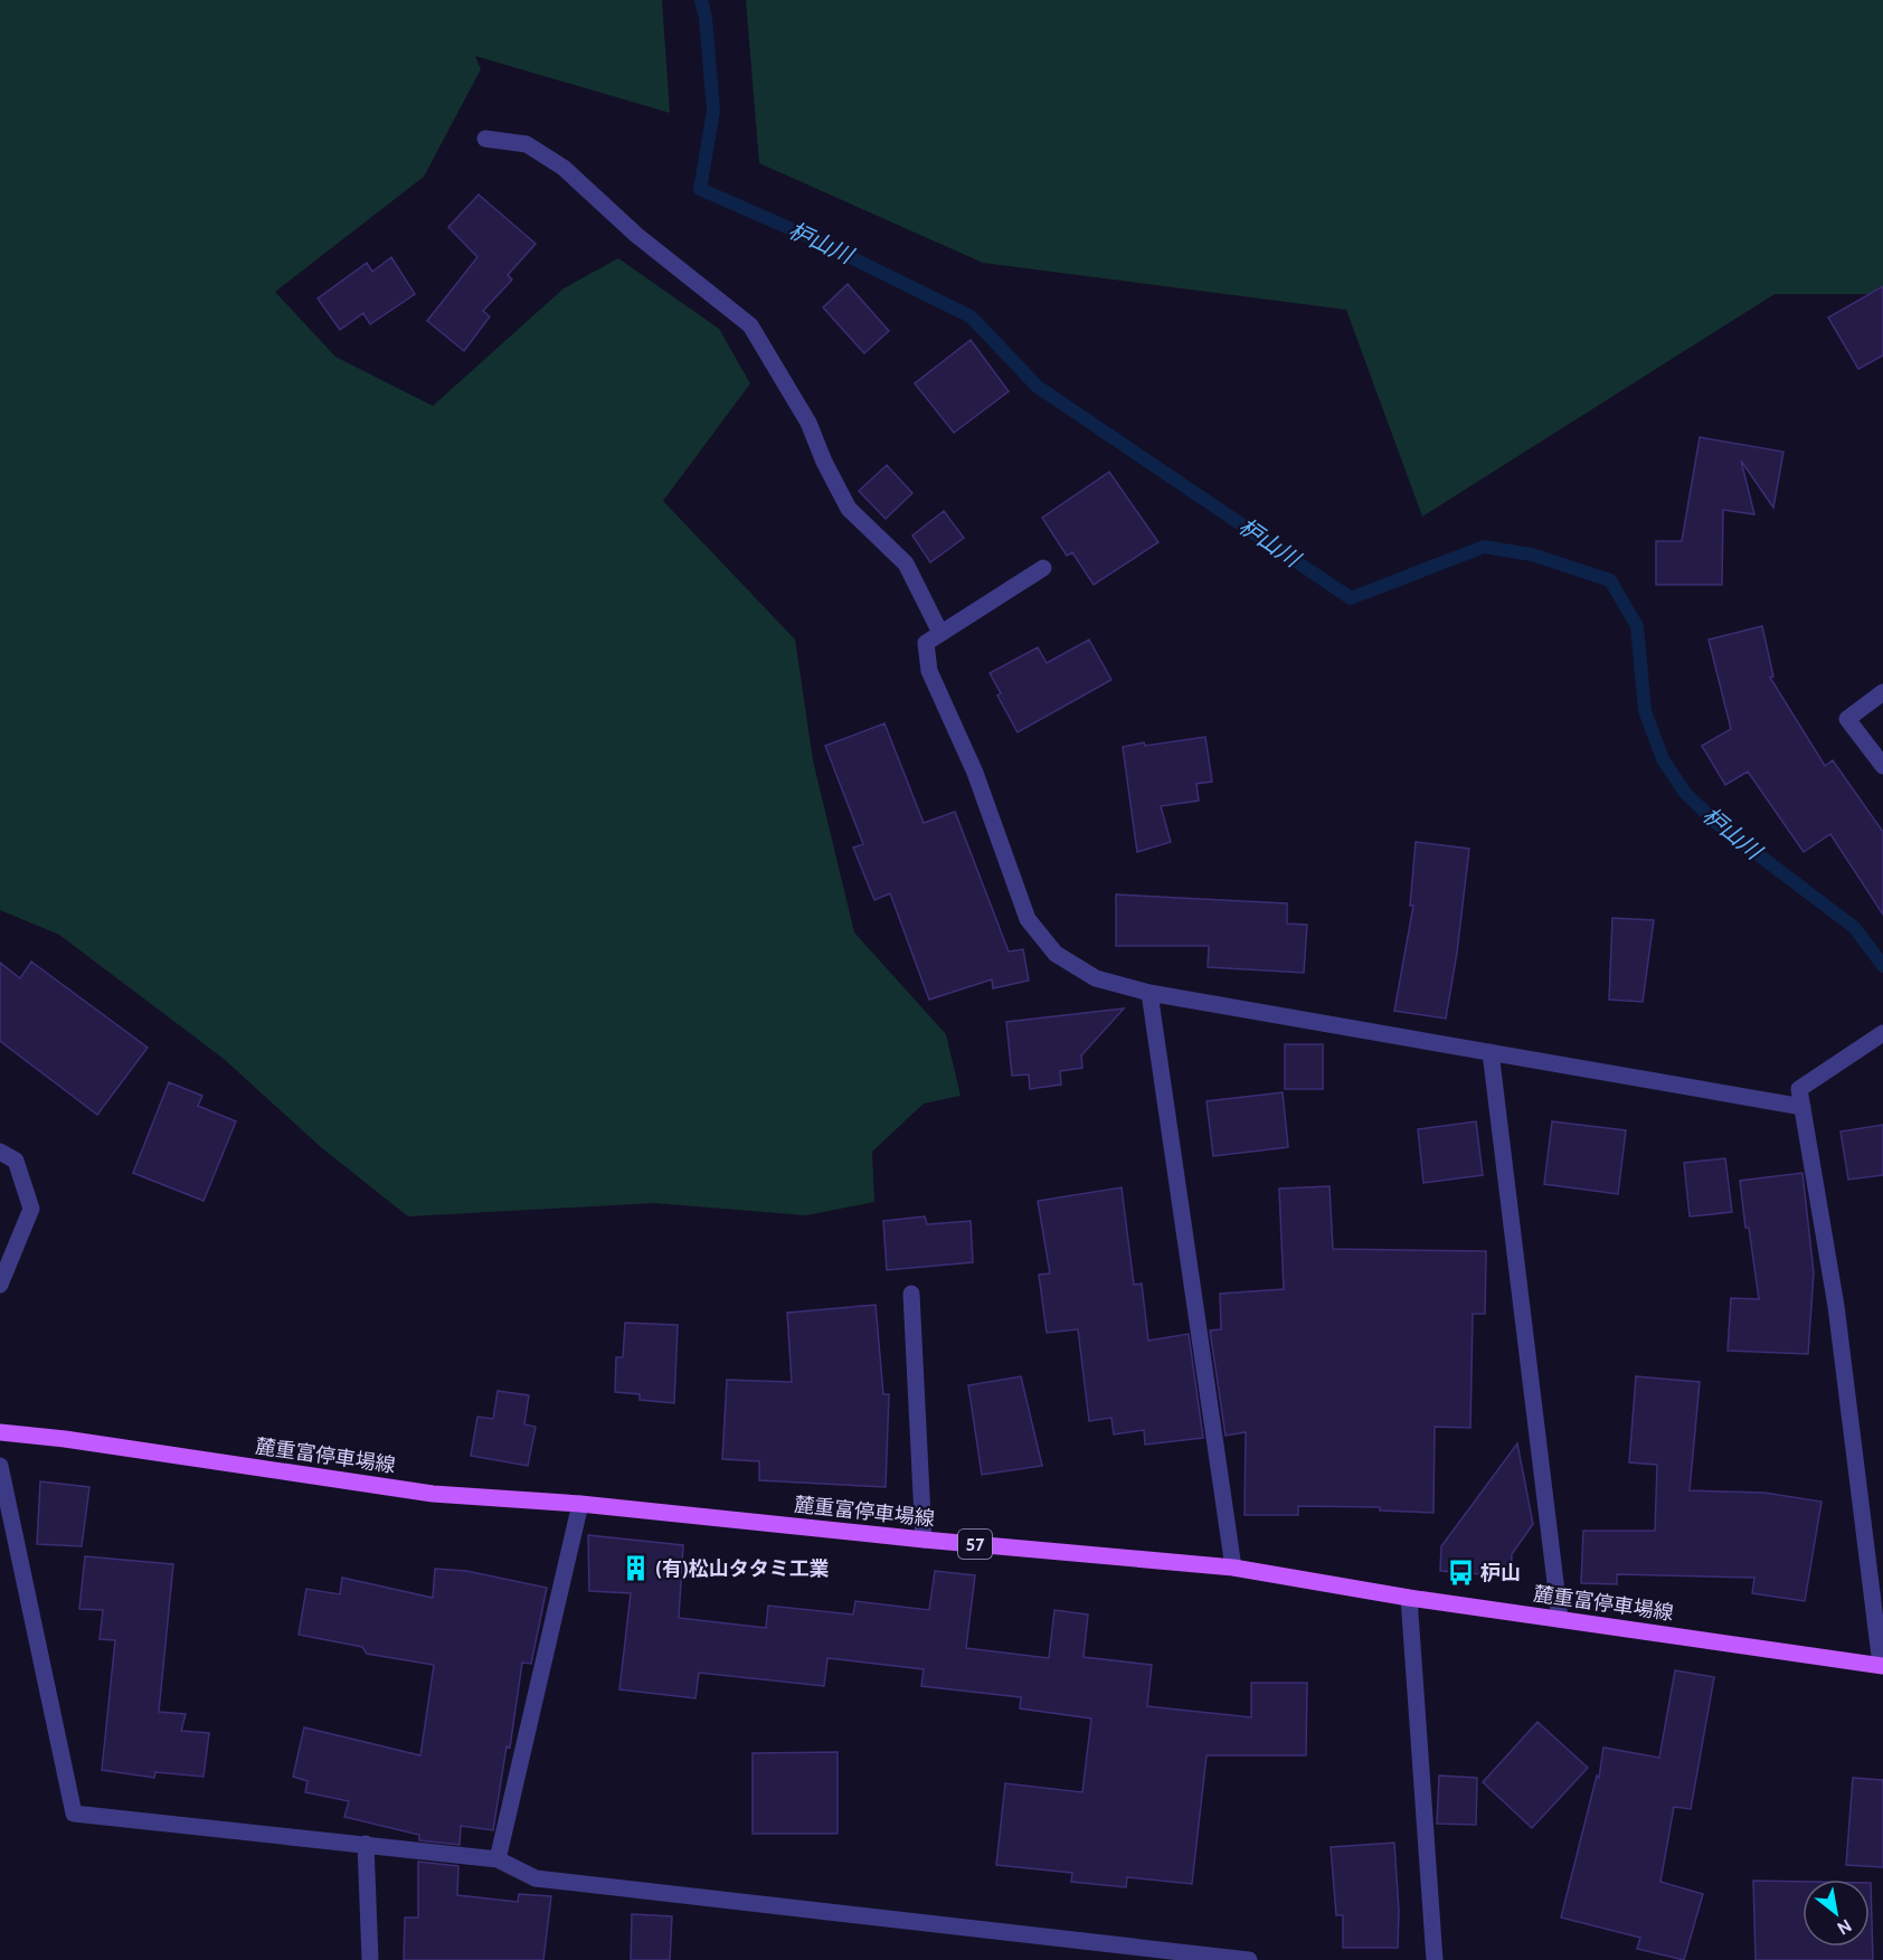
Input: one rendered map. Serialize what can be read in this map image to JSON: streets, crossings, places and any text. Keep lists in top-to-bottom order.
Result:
{
  "streets": {
    "main road": ["麓重富停車場線", "57"]
  },
  "water": ["枦山川"],
  "places": {
    "building": ["(有)松山タタミ工業"],
    "bus stop": ["枦山"]
  },
  "north": "bottom right"
}
